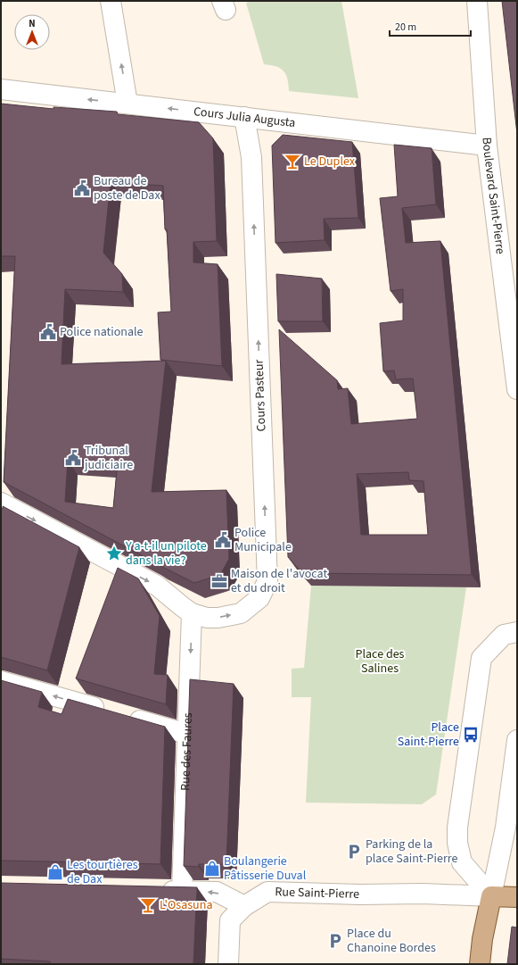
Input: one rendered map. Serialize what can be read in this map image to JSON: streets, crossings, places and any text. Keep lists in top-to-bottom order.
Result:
{
  "streets": {
    "street": [
      "Cours Julia Augusta",
      "Boulevard Saint-Pierre",
      "Cours Pasteur",
      "Rue des Faures",
      "Rue Saint-Pierre"
    ]
  },
  "crossings": [
    ["Cours Julia Augusta", "Boulevard Saint-Pierre"],
    ["Cours Julia Augusta", "Cours Pasteur"],
    ["Cours Pasteur", "Rue des Faures"]
  ],
  "one_way": ["Cours Julia Augusta", "Cours Pasteur", "Rue des Faures"],
  "parks": ["Place des Salines"],
  "places": {
    "bar": ["Le Duplex", "L'Osasuna"],
    "public building": [
      "Bureau de poste de Dax",
      "Police nationale",
      "Tribunal judiciaire",
      "Police Municipale"
    ],
    "place": ["Y a-t-il un pilote dans la vie?"],
    "office": ["Maison de l'avocat et du droit"],
    "bus stop": ["Place Saint-Pierre"],
    "parking": ["Parking de la place Saint-Pierre", "Place du Chanoine Bordes"],
    "shop": ["Boulangerie Pâtisserie Duval", "Les tourtières de Dax"]
  },
  "scale_bar": "20 m",
  "north": "top"
}
